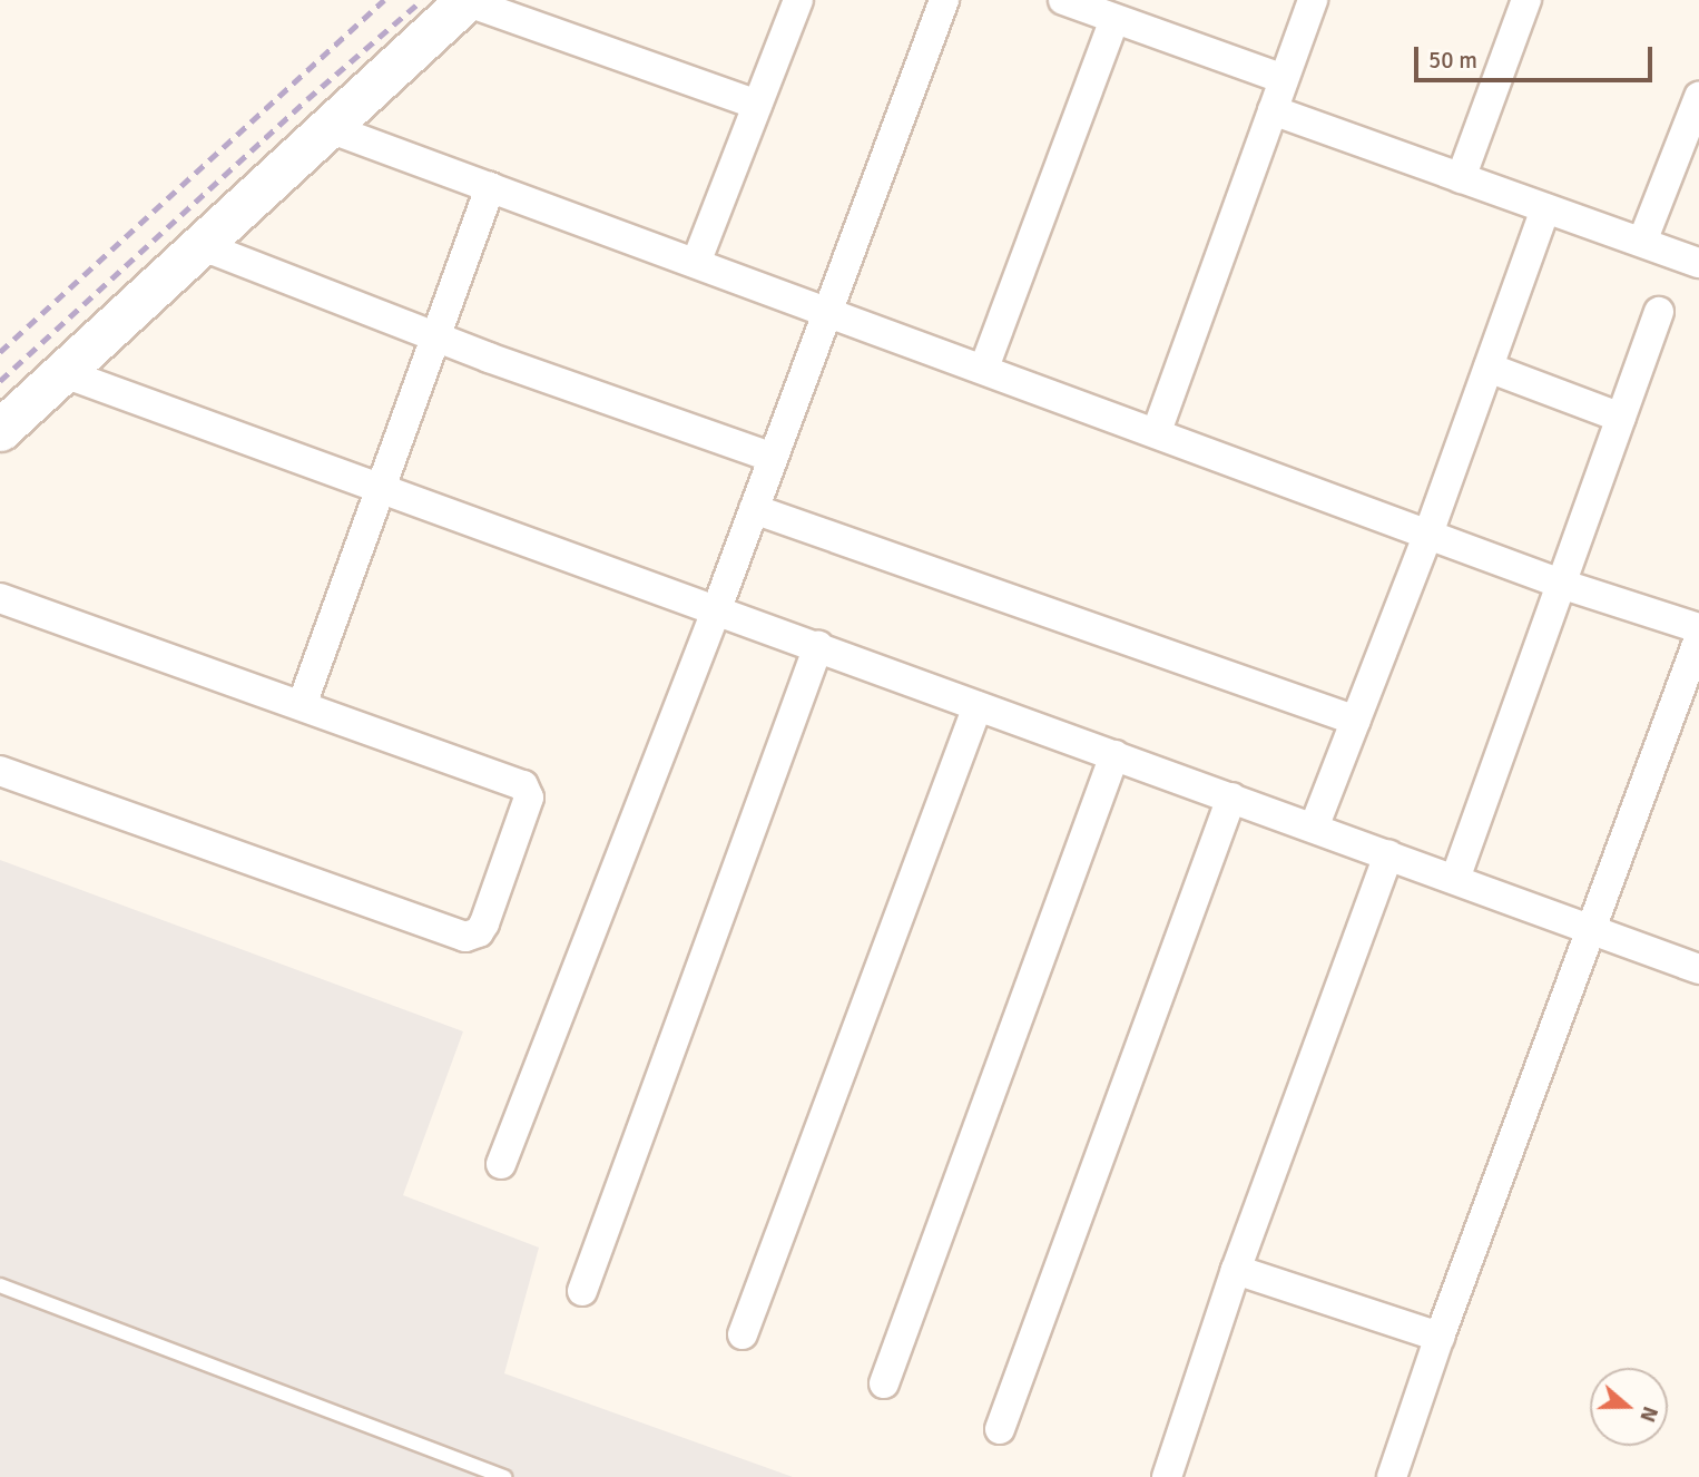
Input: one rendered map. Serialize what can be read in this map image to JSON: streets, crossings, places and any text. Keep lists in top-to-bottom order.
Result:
{
  "scale_bar": "50 m",
  "north": "right"
}
